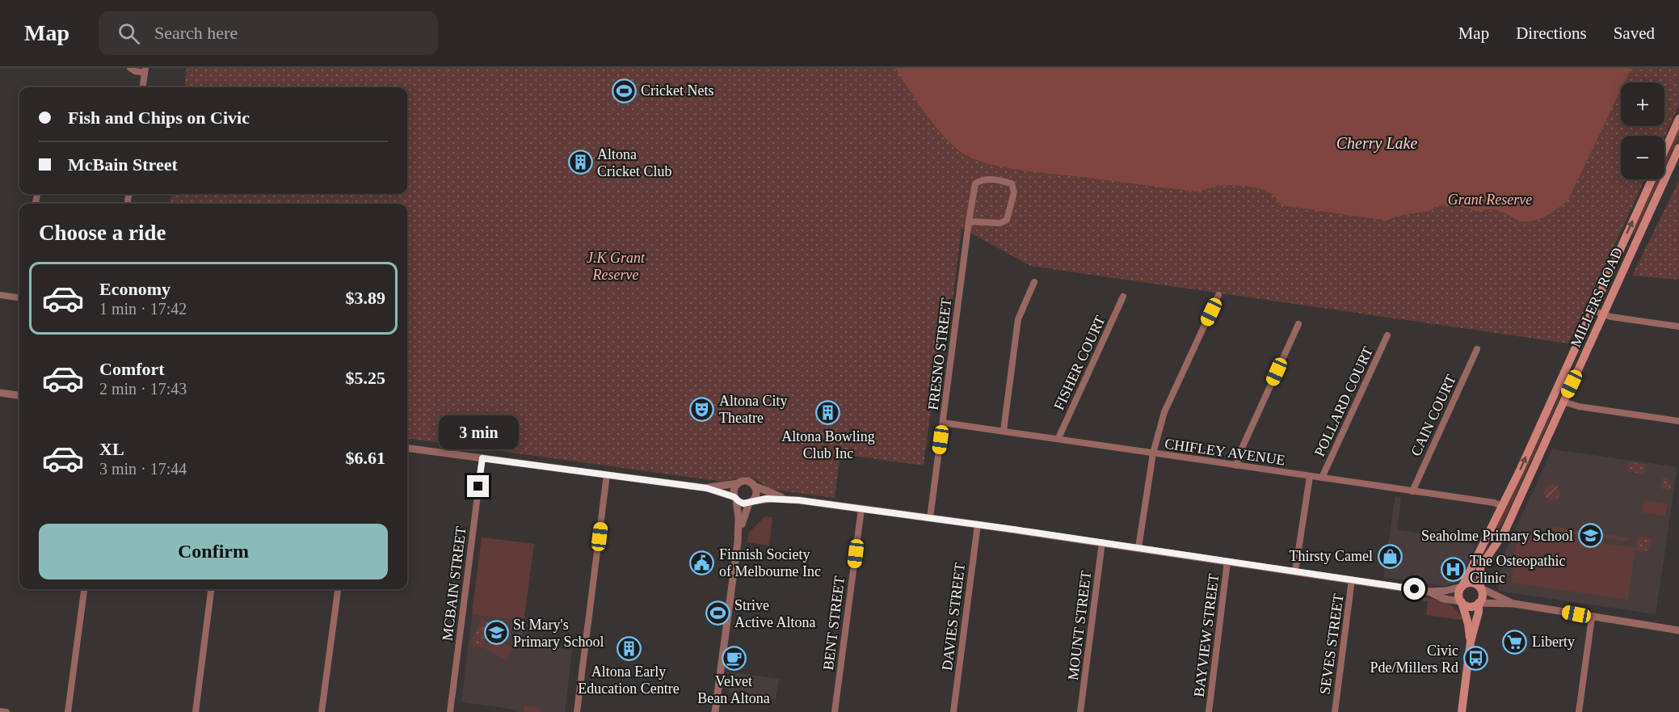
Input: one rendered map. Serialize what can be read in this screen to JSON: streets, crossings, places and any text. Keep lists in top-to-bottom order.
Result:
{
  "streets": {
    "main road": ["MILLERS ROAD"],
    "street": [
      "FRESNO STREET",
      "FISHER COURT",
      "POLLARD COURT",
      "CAIN COURT",
      "CHIFLEY AVENUE",
      "MCBAIN STREET",
      "DAVIES STREET",
      "BENT STREET",
      "MOUNT STREET",
      "BAYVIEW STREET",
      "SEVES STREET"
    ]
  },
  "crossings": [
    ["MILLERS ROAD", "CHIFLEY AVENUE"],
    ["FRESNO STREET", "CHIFLEY AVENUE"],
    ["FISHER COURT", "CHIFLEY AVENUE"],
    ["POLLARD COURT", "CHIFLEY AVENUE"],
    ["CAIN COURT", "CHIFLEY AVENUE"]
  ],
  "water": ["Cherry Lake"],
  "parks": ["Grant Reserve", "J.K Grant Reserve"],
  "places": {
    "sports": ["Cricket Nets", "Strive Active Altona"],
    "building": ["Altona Cricket Club", "Altona Bowling Club Inc", "Altona Early Education Centre"],
    "theatre": ["Altona City Theatre"],
    "school or university": ["Seaholme Primary School", "St Mary's Primary School"],
    "shop": ["Thirsty Camel"],
    "public building": ["Finnish Society of Melbourne Inc"],
    "hospital": ["The Osteopathic Clinic"],
    "supermarket": ["Liberty"],
    "cafe": ["Velvet Bean Altona"],
    "bus stop": ["Civic Pde/Millers Rd"]
  },
  "page": {
    "header": "Map",
    "search": "Search here",
    "nav": ["Map", "Directions", "Saved"],
    "map_buttons": ["+", "−"],
    "banner": ["Fish and Chips on Civic", "McBain Street"],
    "heading": "Choose a ride",
    "list": [
      {
        "name": "Economy",
        "note": "1 min · 17:42",
        "value": "$3.89"
      },
      {
        "name": "Comfort",
        "note": "2 min · 17:43",
        "value": "$5.25"
      },
      {
        "name": "XL",
        "note": "3 min · 17:44",
        "value": "$6.61"
      }
    ],
    "bubble": "3 min",
    "buttons": "Confirm"
  }
}
